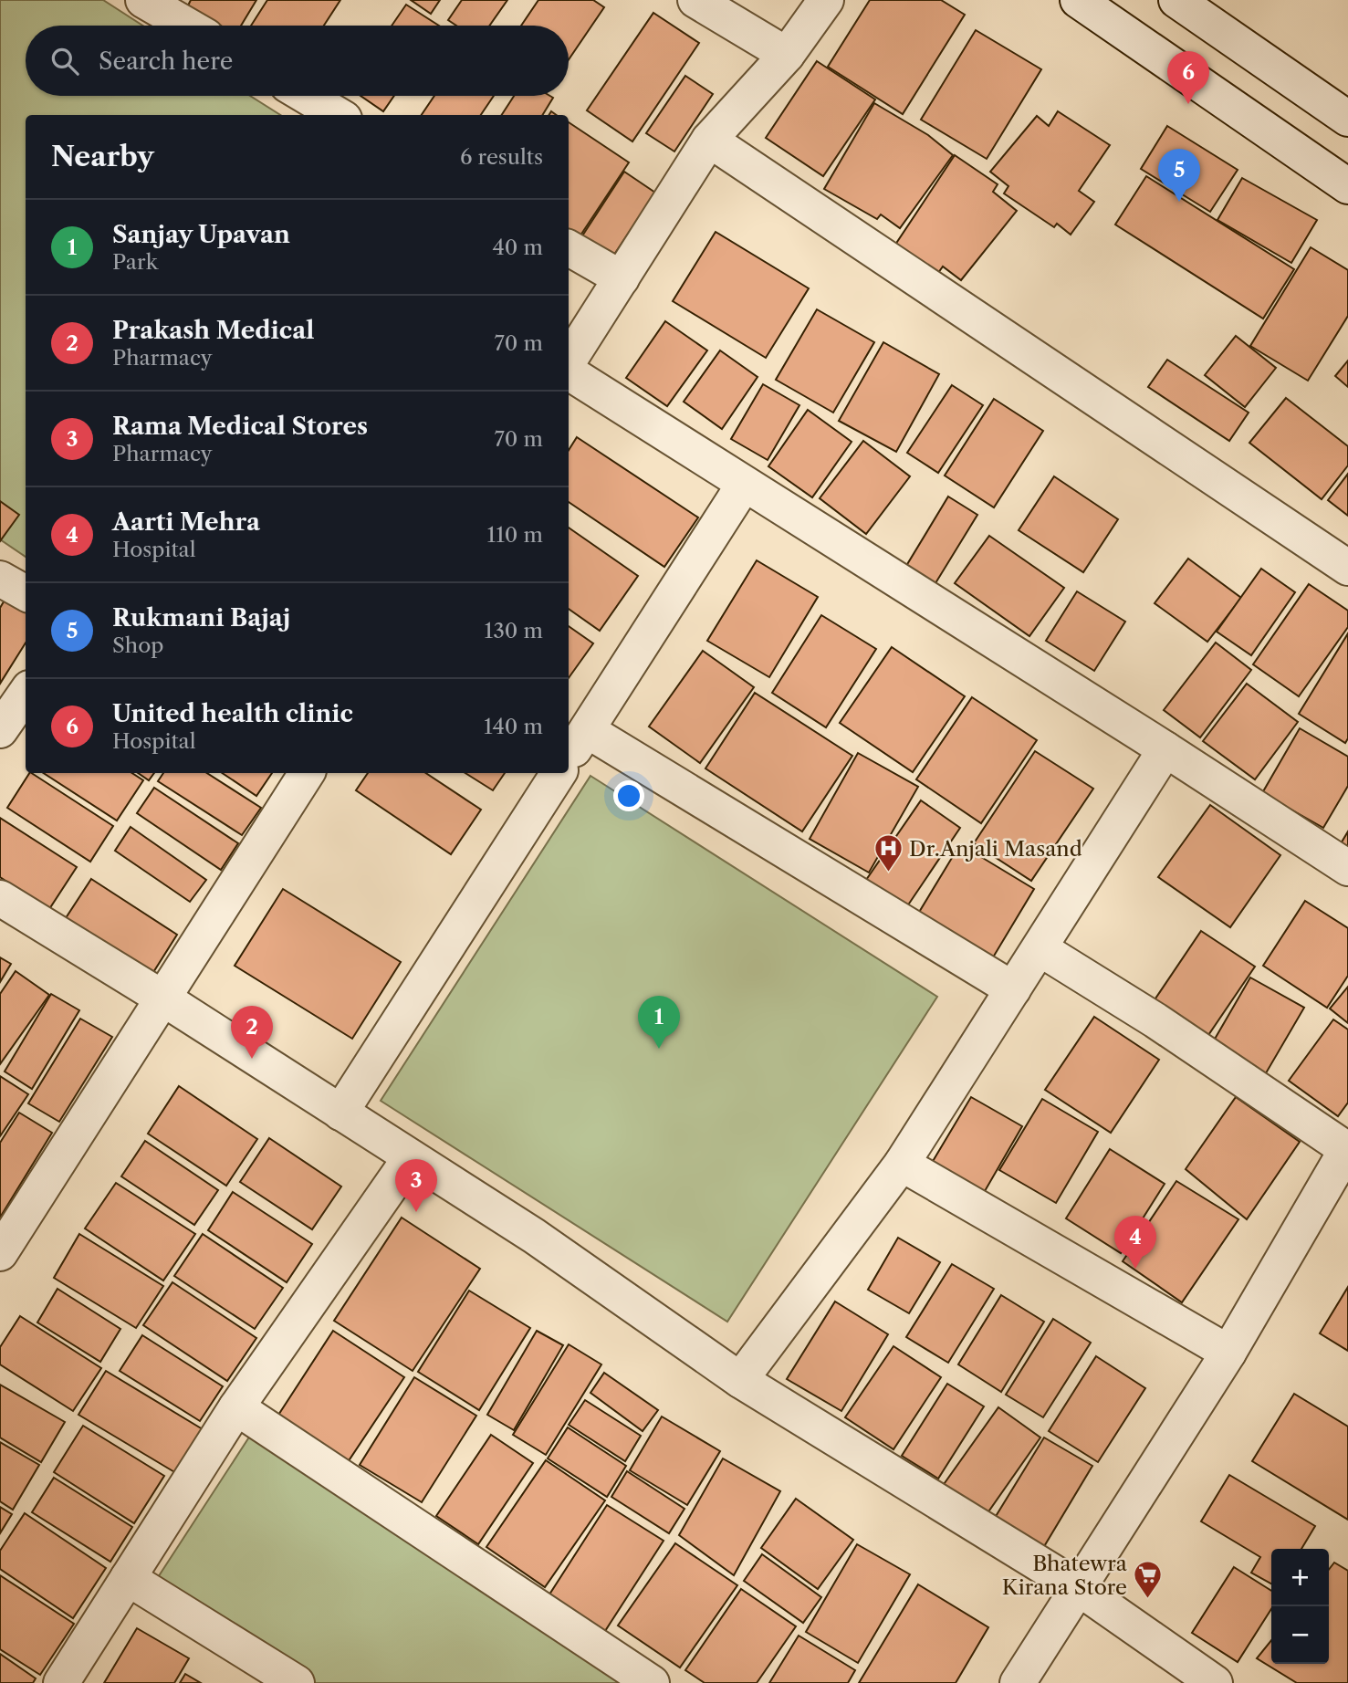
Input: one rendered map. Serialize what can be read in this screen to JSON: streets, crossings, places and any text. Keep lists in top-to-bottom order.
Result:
{
  "places": {
    "hospital": ["Dr.Anjali Masand"],
    "supermarket": ["Bhatewra Kirana Store"]
  },
  "page": {
    "search": "Search here",
    "pins": [
      "6",
      "5",
      "1",
      "2",
      "3",
      "4"
    ],
    "heading": ["Nearby", "6 results"],
    "list": [
      {
        "mark": "1",
        "name": "Sanjay Upavan",
        "note": "Park",
        "value": "40 m"
      },
      {
        "mark": "2",
        "name": "Prakash Medical",
        "note": "Pharmacy",
        "value": "70 m"
      },
      {
        "mark": "3",
        "name": "Rama Medical Stores",
        "note": "Pharmacy",
        "value": "70 m"
      },
      {
        "mark": "4",
        "name": "Aarti Mehra",
        "note": "Hospital",
        "value": "110 m"
      },
      {
        "mark": "5",
        "name": "Rukmani Bajaj",
        "note": "Shop",
        "value": "130 m"
      },
      {
        "mark": "6",
        "name": "United health clinic",
        "note": "Hospital",
        "value": "140 m"
      }
    ],
    "map_buttons": ["+", "−"]
  }
}
